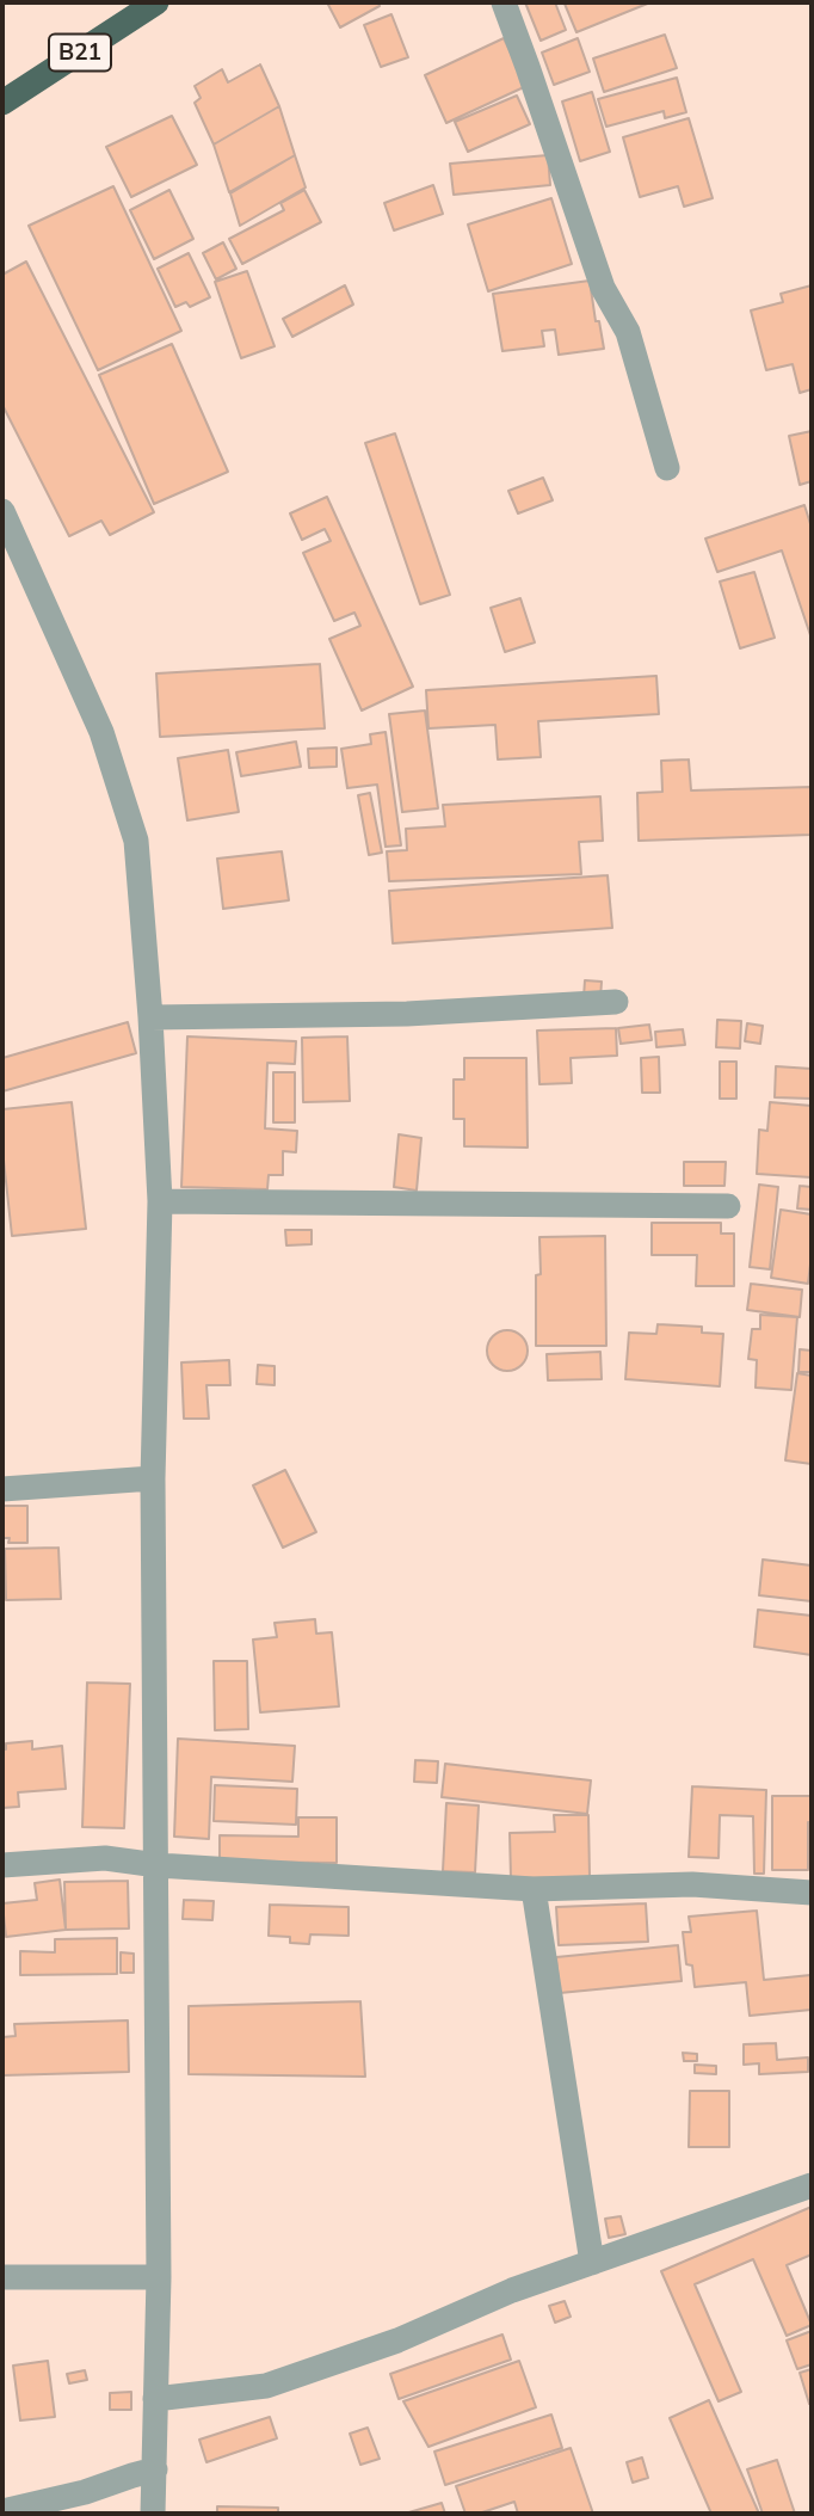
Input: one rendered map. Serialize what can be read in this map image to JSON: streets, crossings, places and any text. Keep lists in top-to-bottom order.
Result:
{
  "streets": {
    "highway": ["B21"]
  }
}
